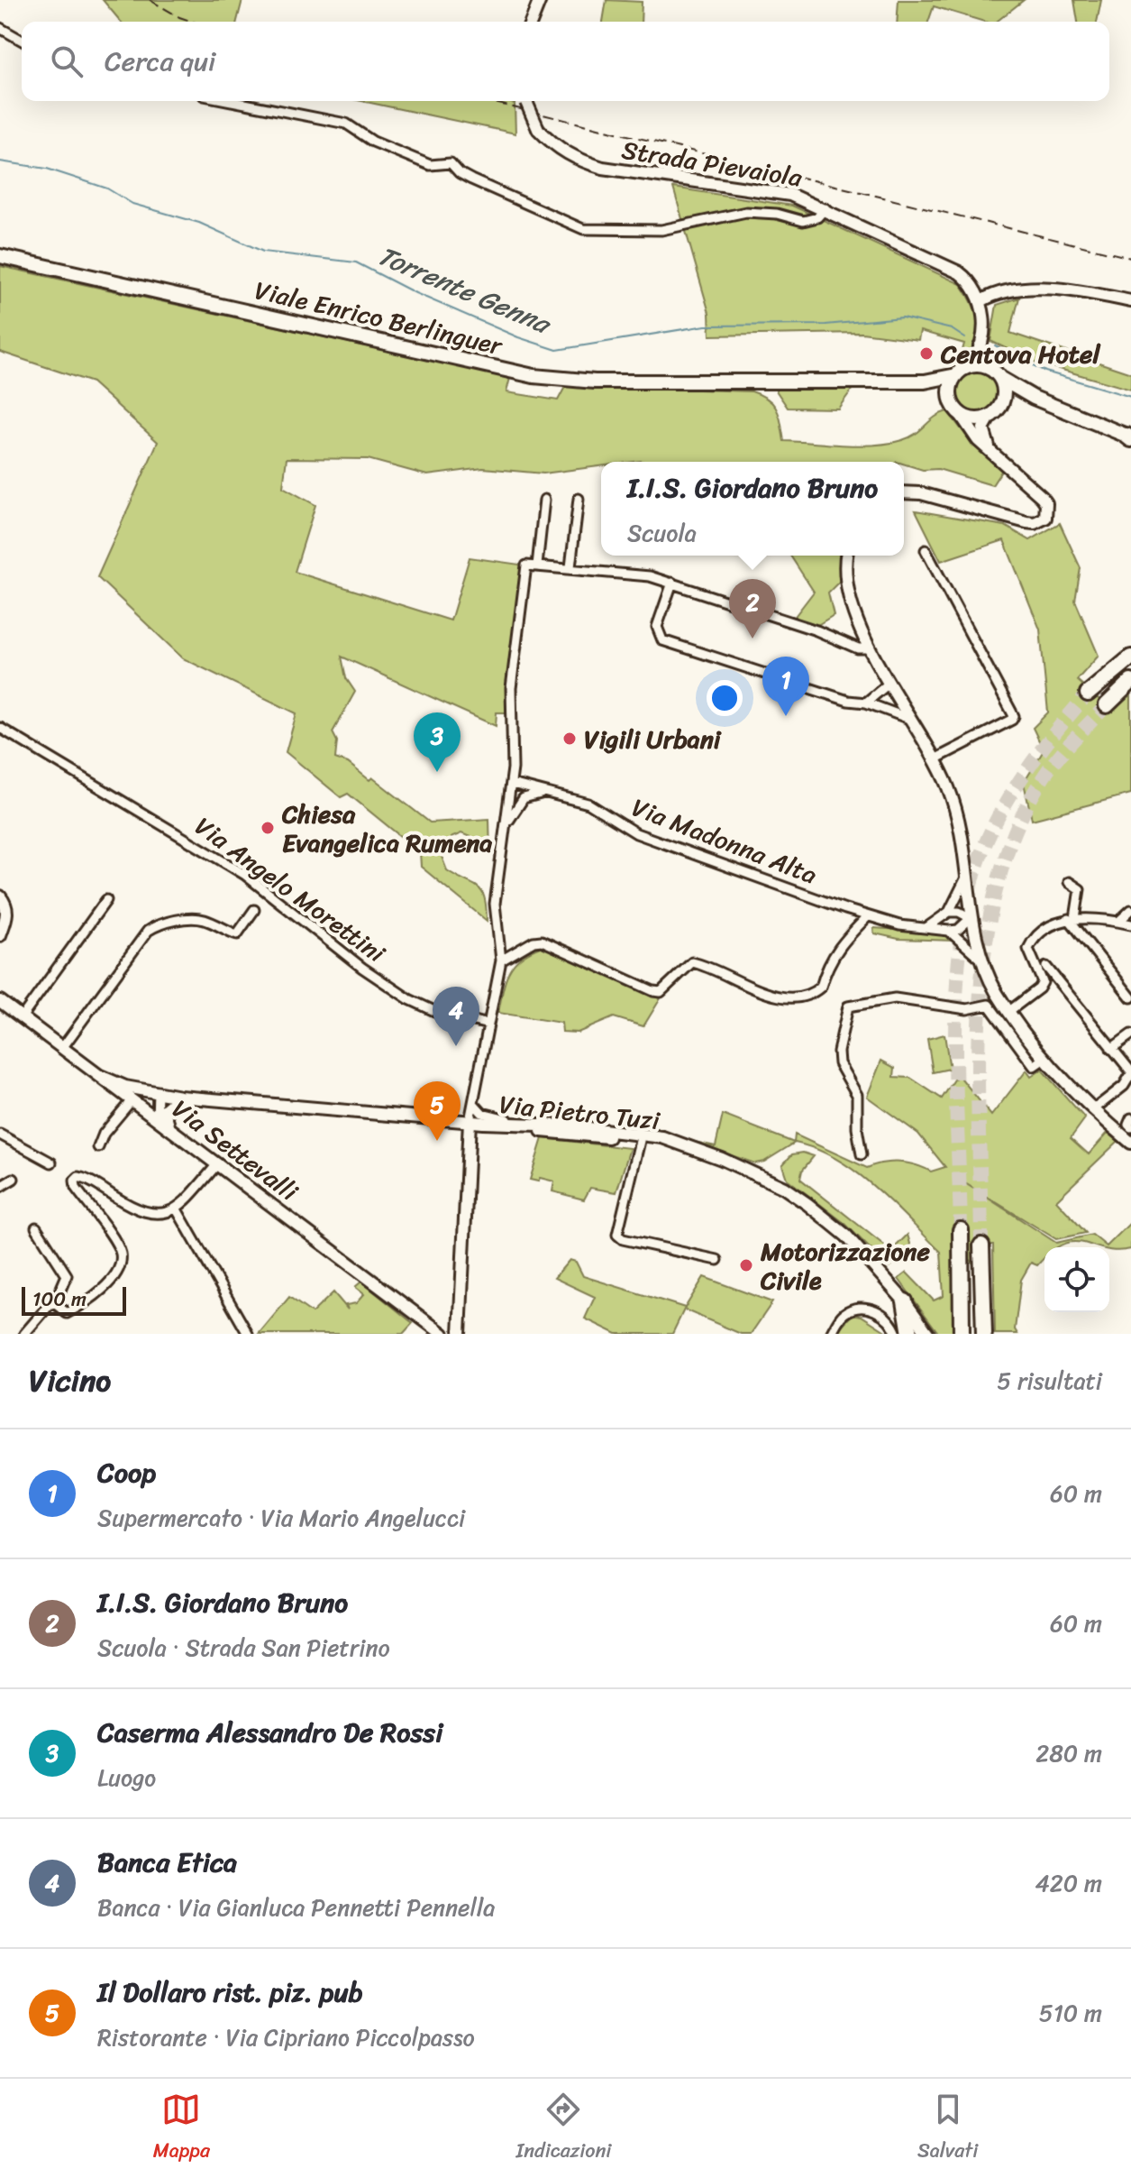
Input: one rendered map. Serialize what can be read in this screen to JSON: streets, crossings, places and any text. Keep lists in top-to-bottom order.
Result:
{
  "streets": {
    "main road": [
      "Strada Pievaiola",
      "Viale Enrico Berlinguer",
      "Via Pietro Tuzi",
      "Via Settevalli"
    ],
    "street": ["Via Madonna Alta", "Via Angelo Morettini"]
  },
  "crossings": [
    ["Via Pietro Tuzi", "Via Settevalli"]
  ],
  "water": ["Torrente Genna"],
  "places": [
    "Centova Hotel",
    "Vigili Urbani",
    "Chiesa Evangelica Rumena",
    "Motorizzazione Civile"
  ],
  "scale_bar": "100 m",
  "page": {
    "search": "Cerca qui",
    "popup": ["I.I.S. Giordano Bruno", "Scuola"],
    "pins": [
      "2",
      "1",
      "3",
      "4",
      "5"
    ],
    "scale": "100 m",
    "heading": ["Vicino", "5 risultati"],
    "list": [
      {
        "mark": "1",
        "name": "Coop",
        "note": "Supermercato · Via Mario Angelucci",
        "value": "60 m"
      },
      {
        "mark": "2",
        "name": "I.I.S. Giordano Bruno",
        "note": "Scuola · Strada San Pietrino",
        "value": "60 m"
      },
      {
        "mark": "3",
        "name": "Caserma Alessandro De Rossi",
        "note": "Luogo",
        "value": "280 m"
      },
      {
        "mark": "4",
        "name": "Banca Etica",
        "note": "Banca · Via Gianluca Pennetti Pennella",
        "value": "420 m"
      },
      {
        "mark": "5",
        "name": "Il Dollaro rist. piz. pub",
        "note": "Ristorante · Via Cipriano Piccolpasso",
        "value": "510 m"
      }
    ],
    "nav": ["Mappa", "Indicazioni", "Salvati"]
  }
}
